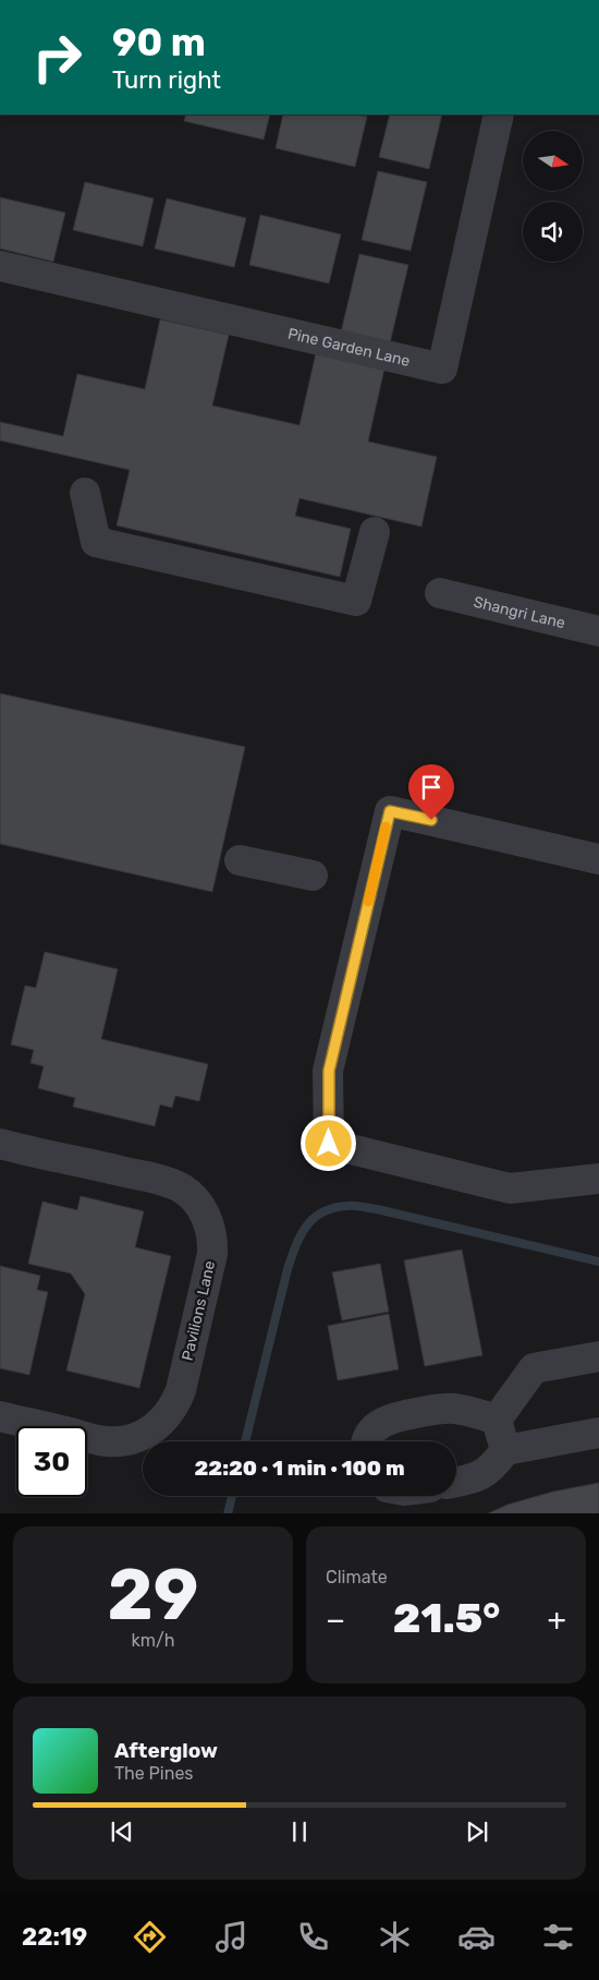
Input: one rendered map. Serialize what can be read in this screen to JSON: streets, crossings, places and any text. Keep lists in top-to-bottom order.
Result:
{
  "streets": {
    "street": ["Pine Garden Lane", "Shangri Lane", "Pavilions Lane"]
  },
  "north": "right",
  "page": {
    "turn": ["90 m", "Turn right"],
    "limit": "30",
    "trip": "22:20 · 1 min · 100 m",
    "tile": [
      ["29", "km/h"],
      "Climate"
    ],
    "heat": ["−", "21.5°", "+"],
    "song": ["Afterglow", "The Pines"],
    "tabs": "22:19"
  }
}
